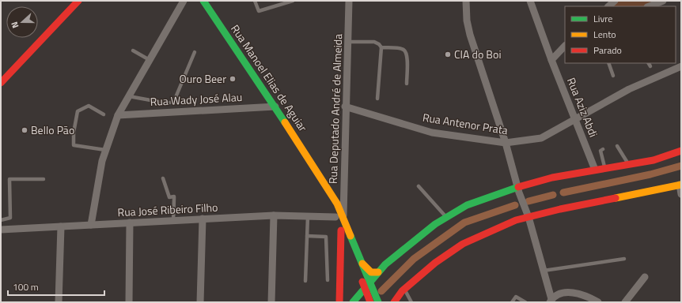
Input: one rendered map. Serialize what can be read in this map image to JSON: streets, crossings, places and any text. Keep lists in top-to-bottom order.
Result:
{
  "streets": {
    "main road": ["Rua Manoel Elias de Aguiar"],
    "street": [
      "Rua Wady José Alau",
      "Rua Aziz Abdi",
      "Rua Deputado André de Almeida",
      "Rua Antenor Prata",
      "Rua José Ribeiro Filho"
    ]
  },
  "crossings": [
    ["Rua Manoel Elias de Aguiar", "Rua Wady José Alau"],
    ["Rua Manoel Elias de Aguiar", "Rua Deputado André de Almeida"],
    ["Rua Manoel Elias de Aguiar", "Rua José Ribeiro Filho"],
    ["Rua Aziz Abdi", "Rua Antenor Prata"],
    ["Rua Deputado André de Almeida", "Rua Antenor Prata"]
  ],
  "places": ["CIA do Boi", "Ouro Beer", "Bello Pão"],
  "legend": ["Livre", "Lento", "Parado"],
  "scale_bar": "100 m",
  "north": "left"
}
